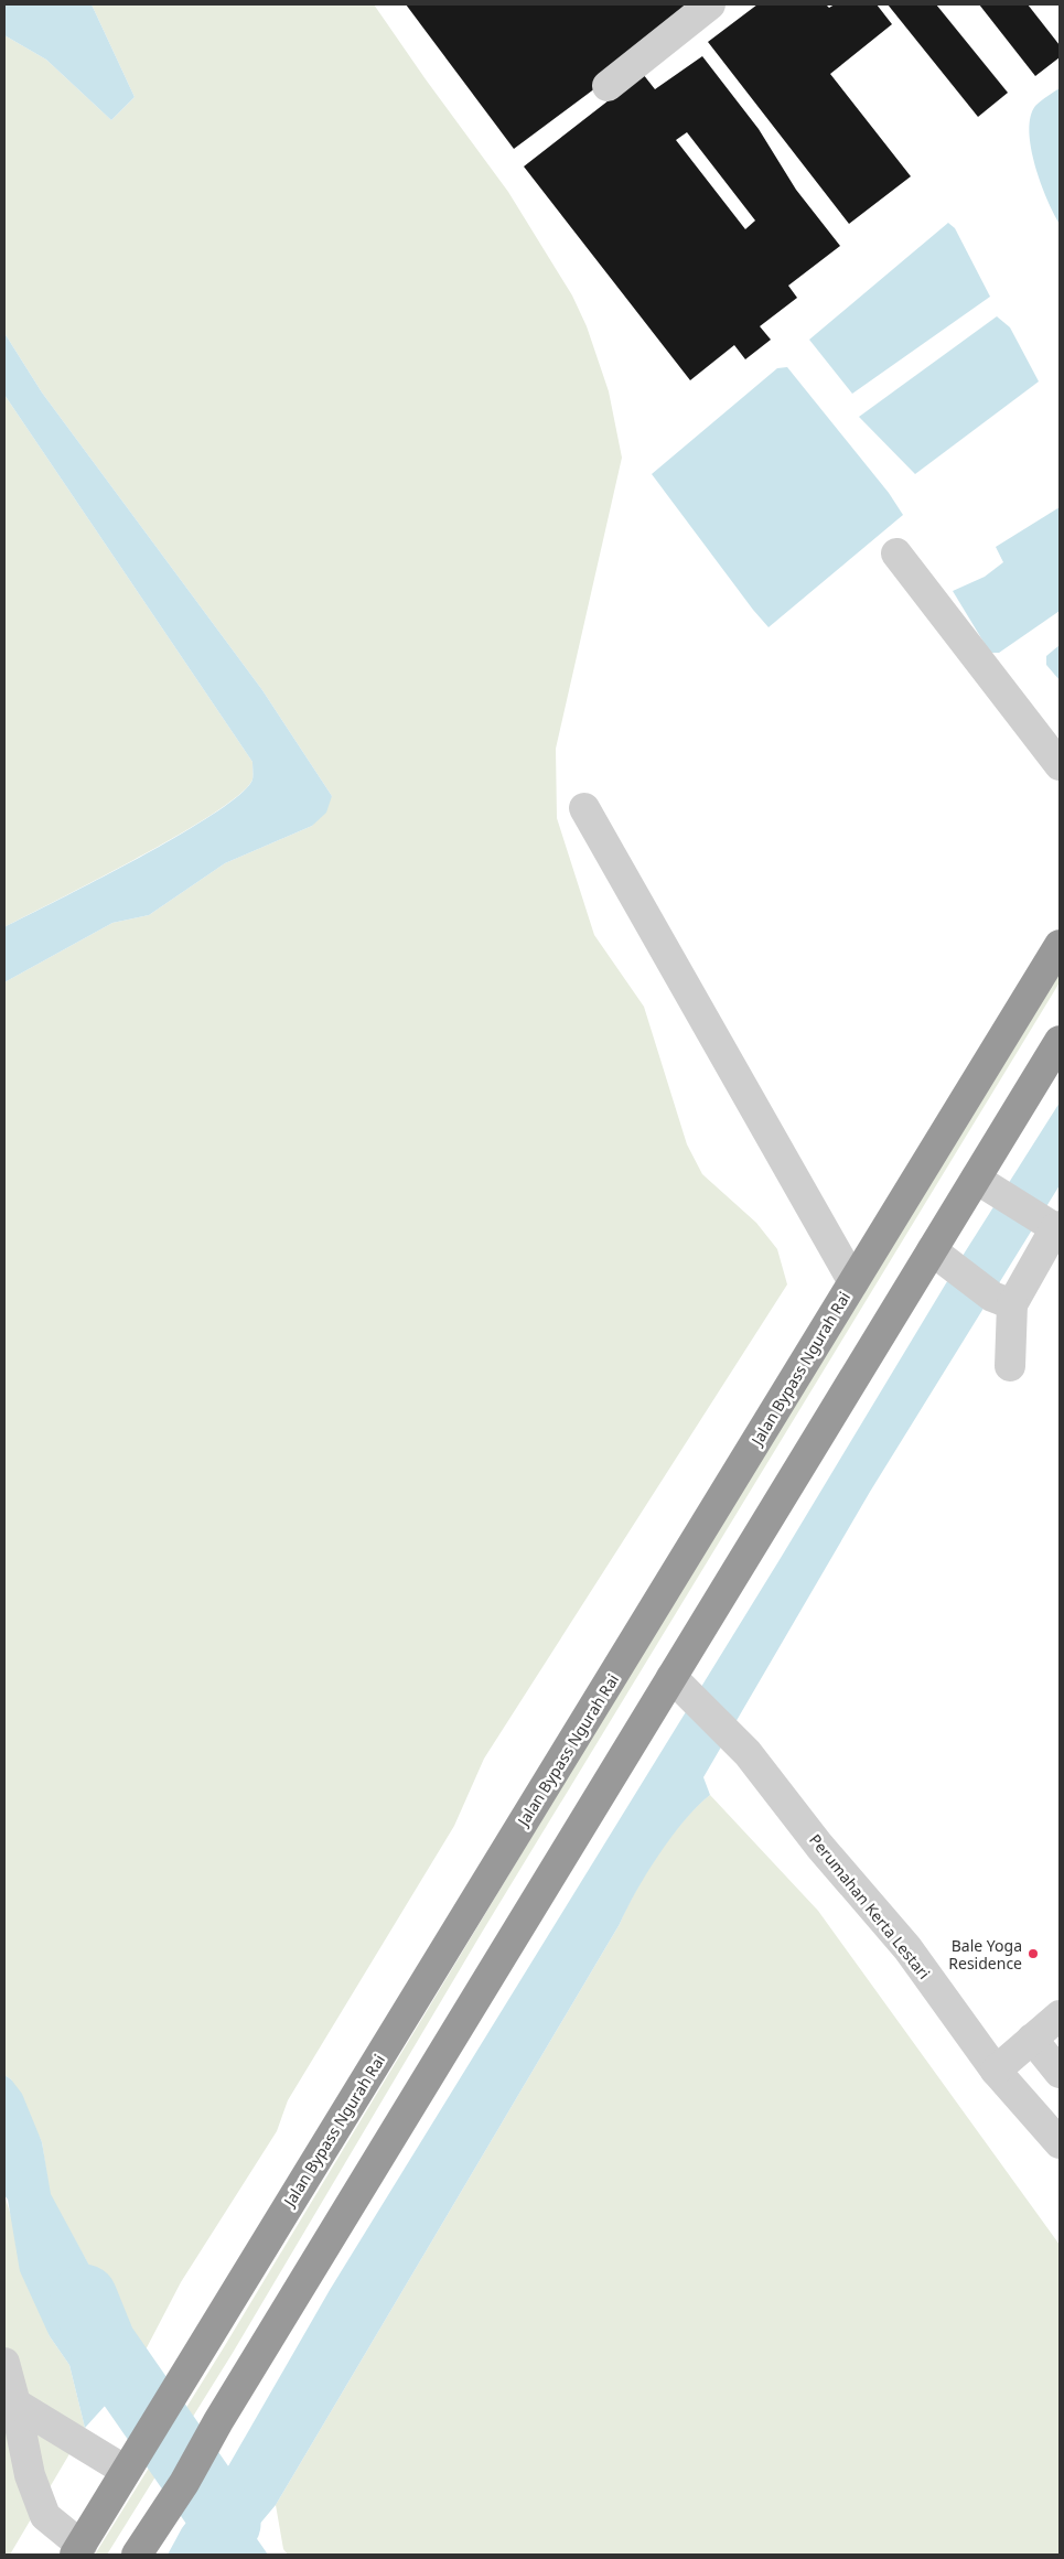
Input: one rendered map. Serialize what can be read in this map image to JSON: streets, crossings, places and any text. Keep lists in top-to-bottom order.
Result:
{
  "streets": {
    "highway": ["Jalan Bypass Ngurah Rai"],
    "street": ["Perumahan Kerta Lestari"]
  },
  "places": ["Bale Yoga Residence"]
}
